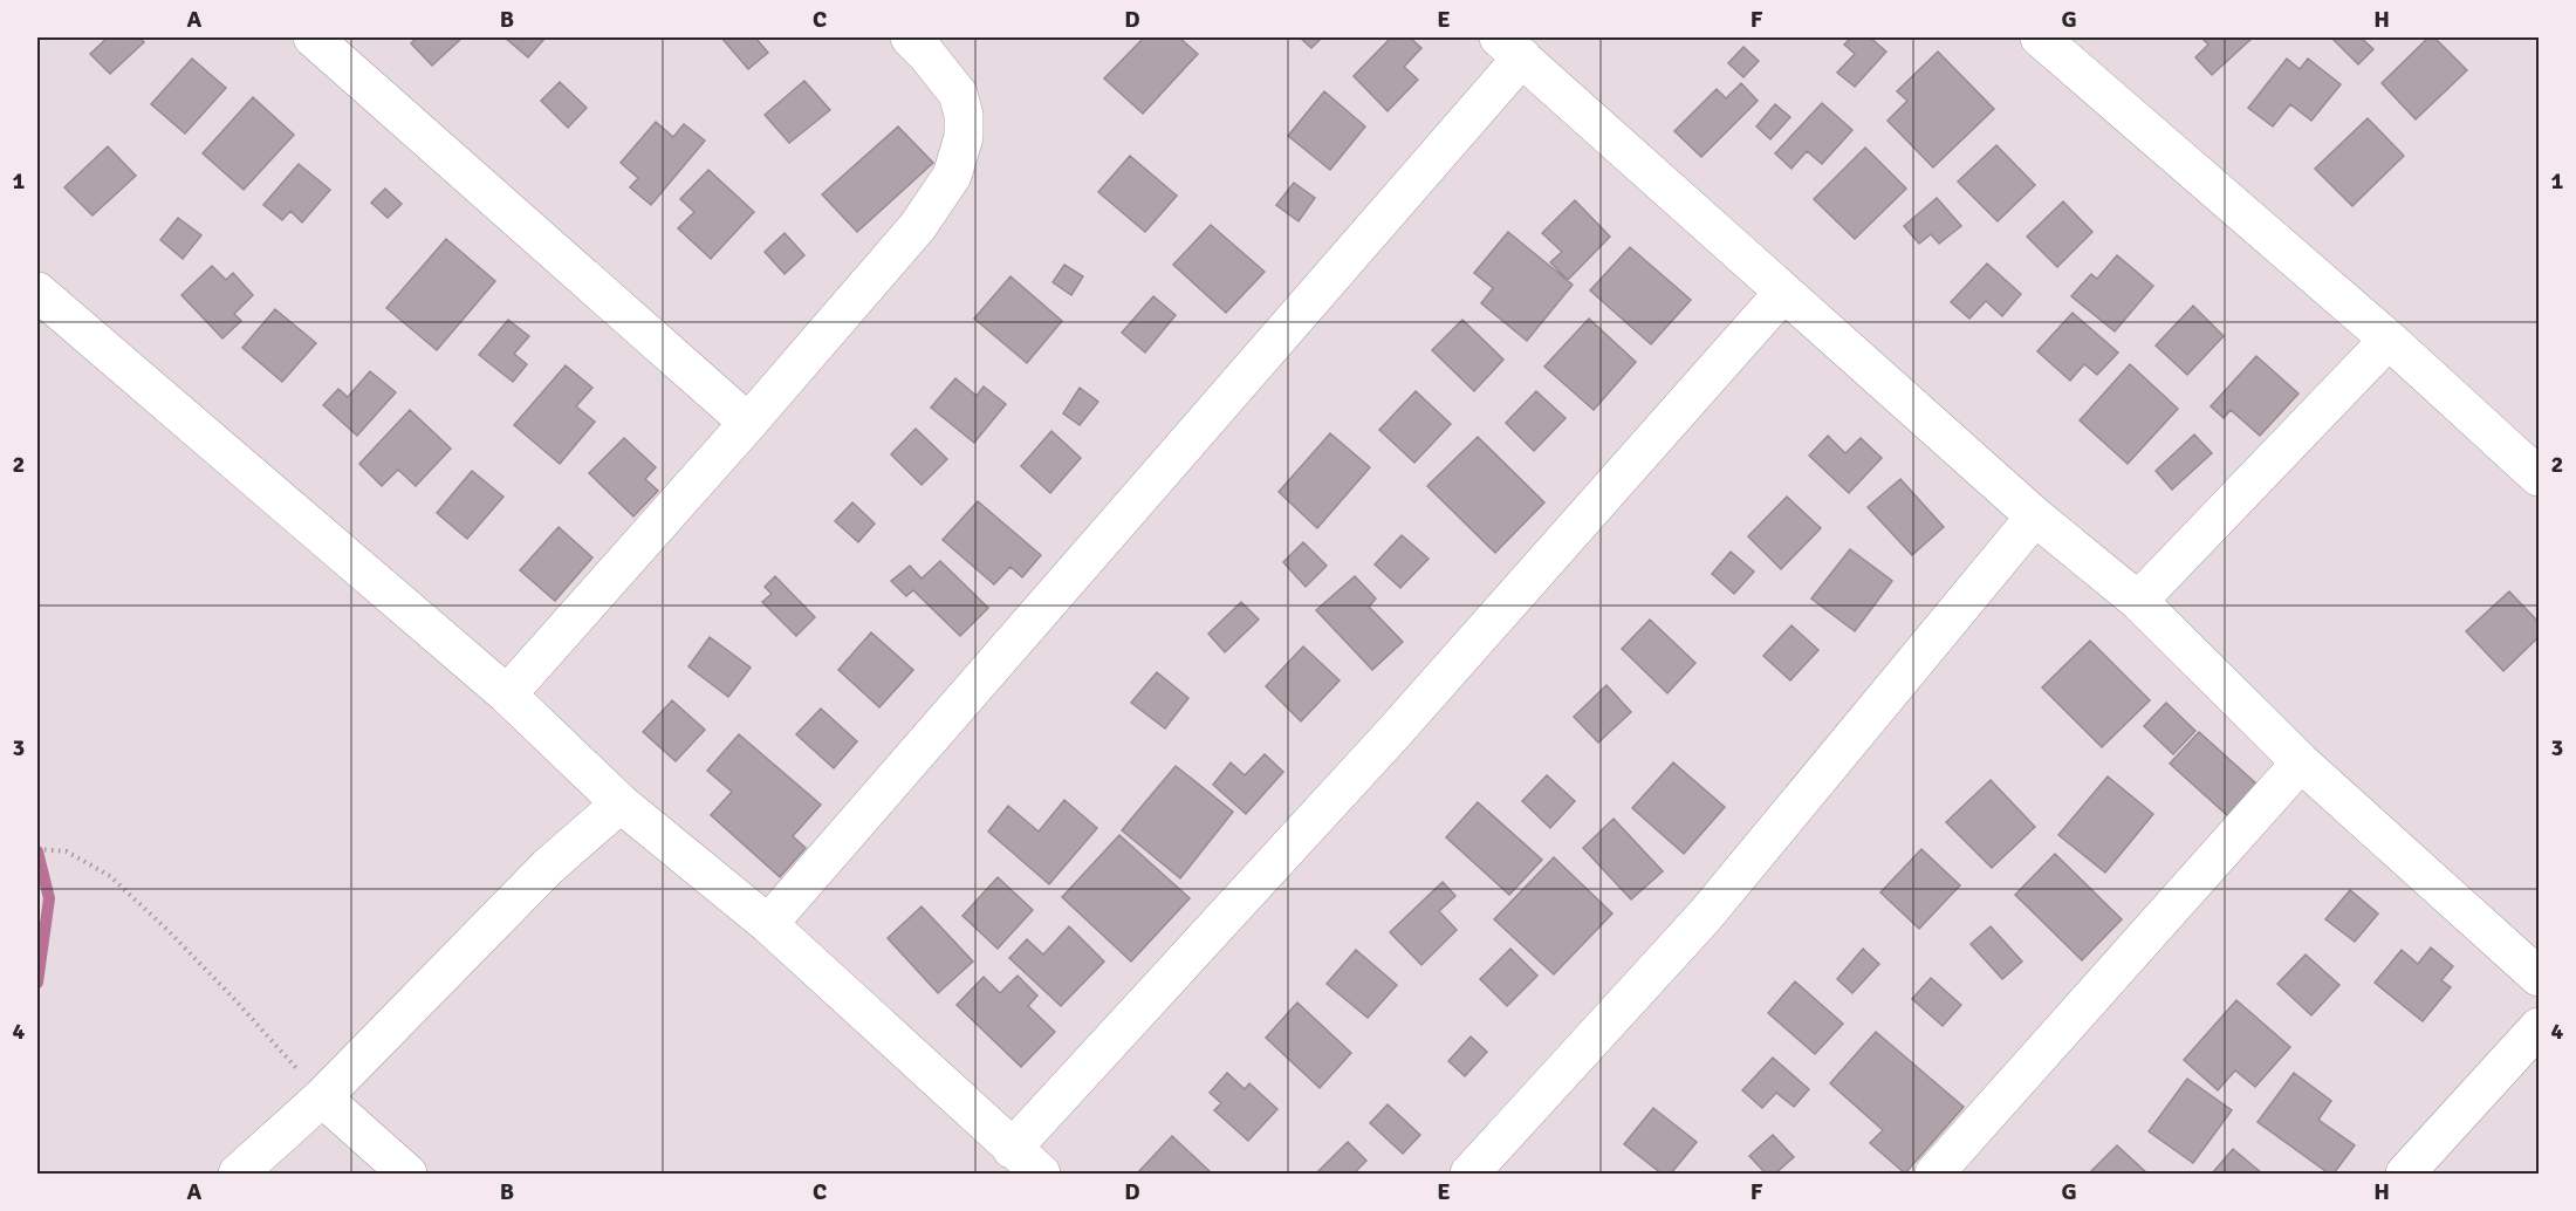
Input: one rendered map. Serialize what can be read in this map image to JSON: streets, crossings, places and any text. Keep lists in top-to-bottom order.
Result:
{
  "grid": {
    "columns": [
      "A",
      "B",
      "C",
      "D",
      "E",
      "F",
      "G",
      "H"
    ],
    "rows": [
      "1",
      "2",
      "3",
      "4"
    ]
  }
}
